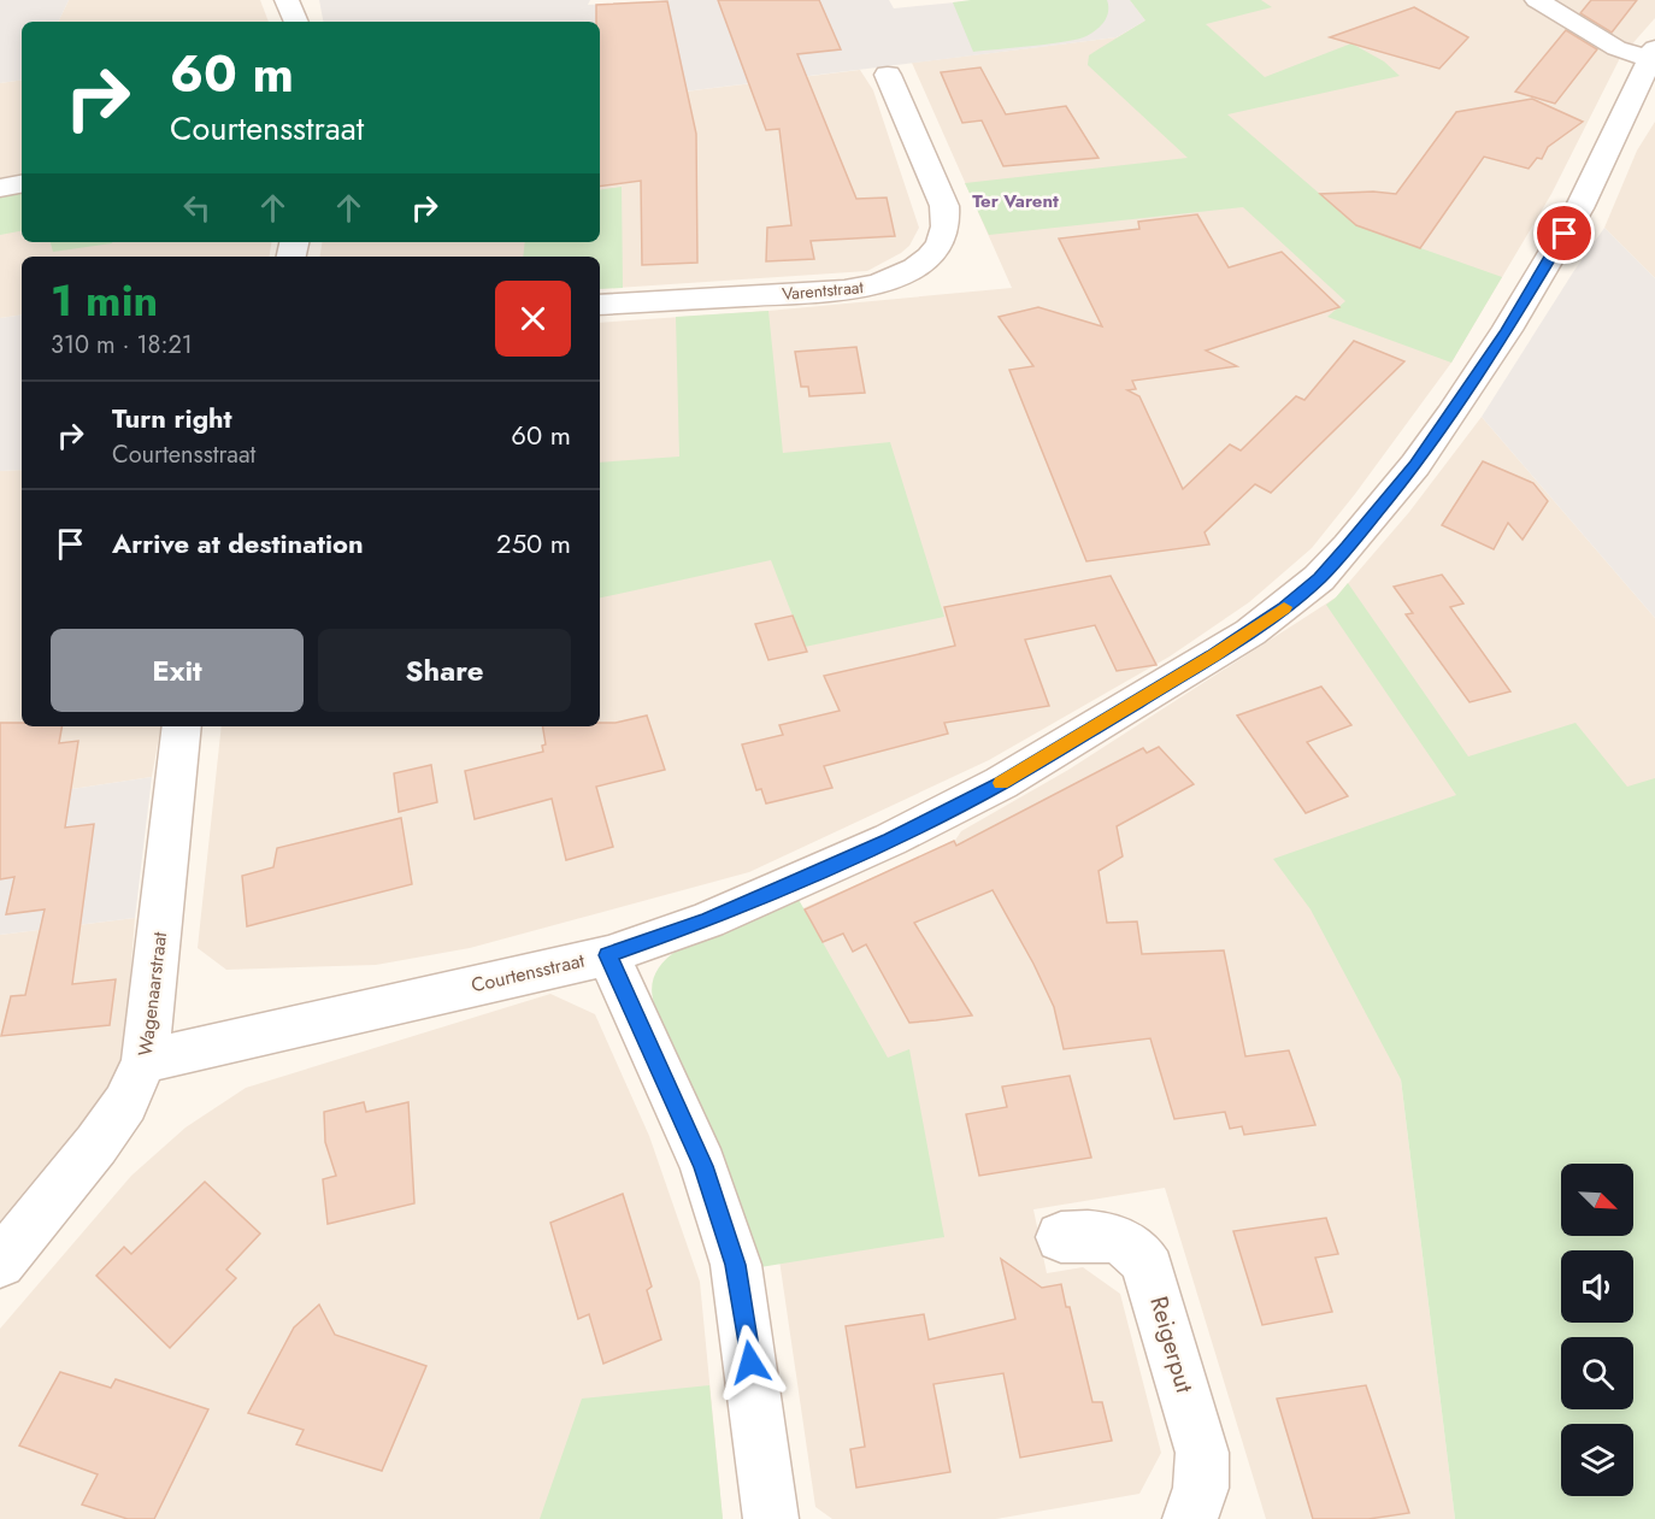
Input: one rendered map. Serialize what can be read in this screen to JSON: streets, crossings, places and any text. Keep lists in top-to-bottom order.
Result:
{
  "streets": {
    "street": [
      "Varentstraat",
      "Courtensstraat",
      "Wagenaarstraat",
      "Reigerput"
    ]
  },
  "crossings": [
    ["Courtensstraat", "Wagenaarstraat"]
  ],
  "districts": ["Ter Varent"],
  "north": "bottom right",
  "page": {
    "turn": ["60 m", "Courtensstraat"],
    "heading": ["1 min", "310 m · 18:21"],
    "list": [
      {
        "name": "Turn right",
        "note": "Courtensstraat",
        "value": "60 m"
      },
      {
        "name": "Arrive at destination",
        "value": "250 m"
      }
    ],
    "buttons": ["Exit", "Share"]
  }
}
